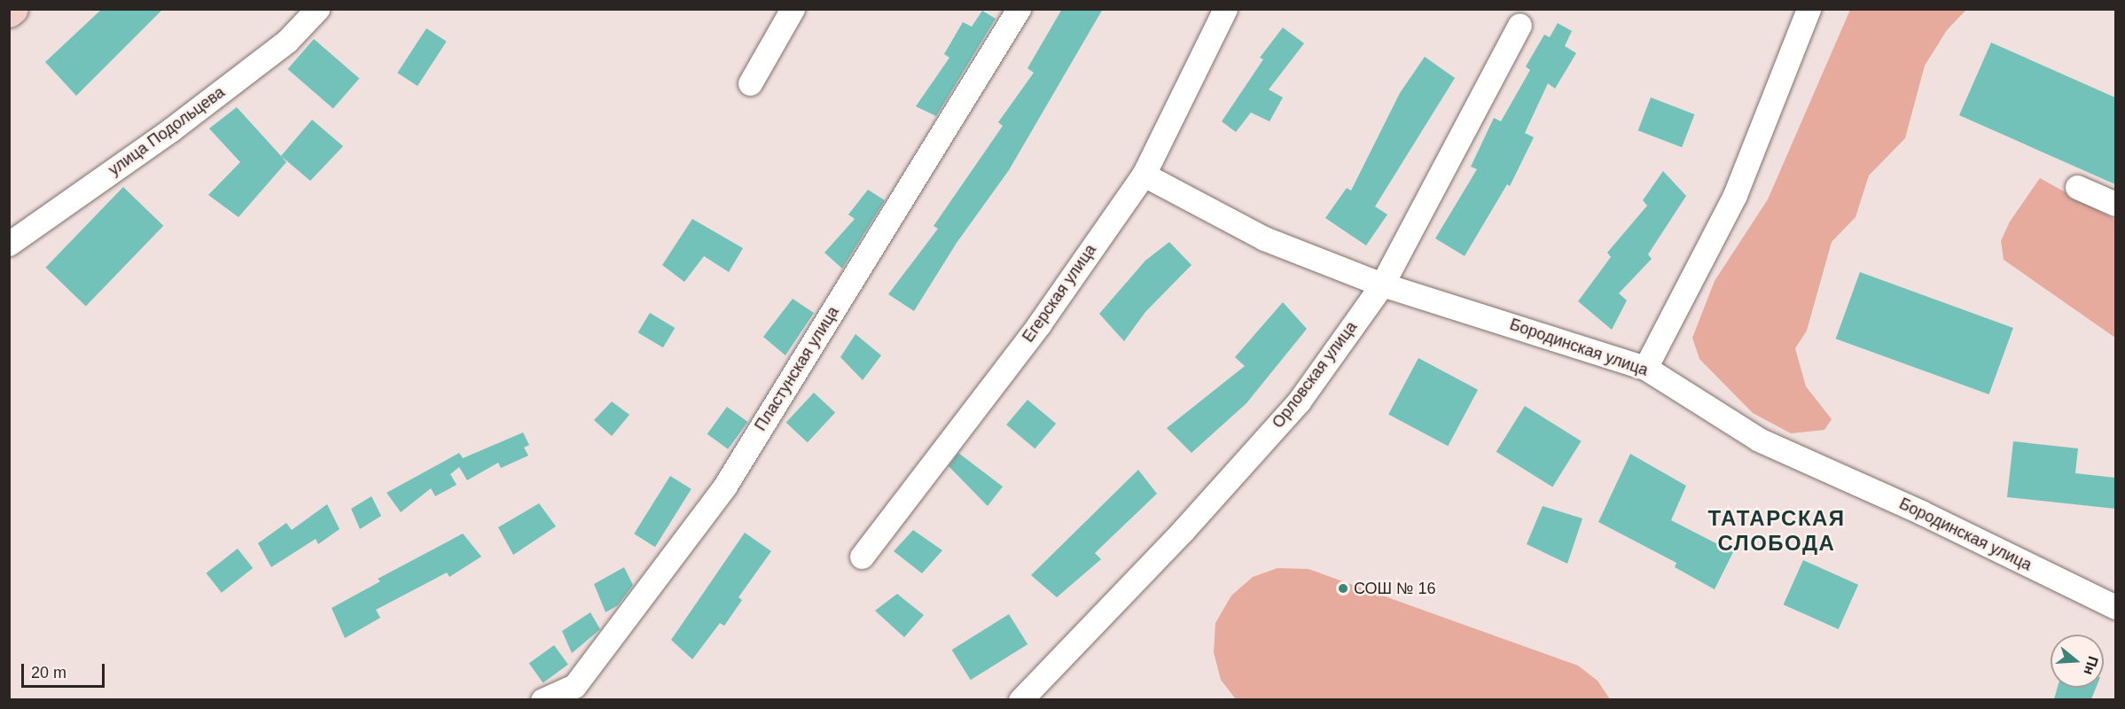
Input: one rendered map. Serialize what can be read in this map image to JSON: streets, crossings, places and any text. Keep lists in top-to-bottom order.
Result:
{
  "streets": {
    "street": [
      "улица Подольцева",
      "Егерская улица",
      "Бородинская улица",
      "Пластунская улица",
      "Орловская улица"
    ]
  },
  "crossings": [
    ["Егерская улица", "Бородинская улица"],
    ["Бородинская улица", "Орловская улица"]
  ],
  "districts": ["ТАТАРСКАЯ СЛОБОДА"],
  "places": ["СОШ № 16"],
  "scale_bar": "20 m",
  "north": "right"
}
